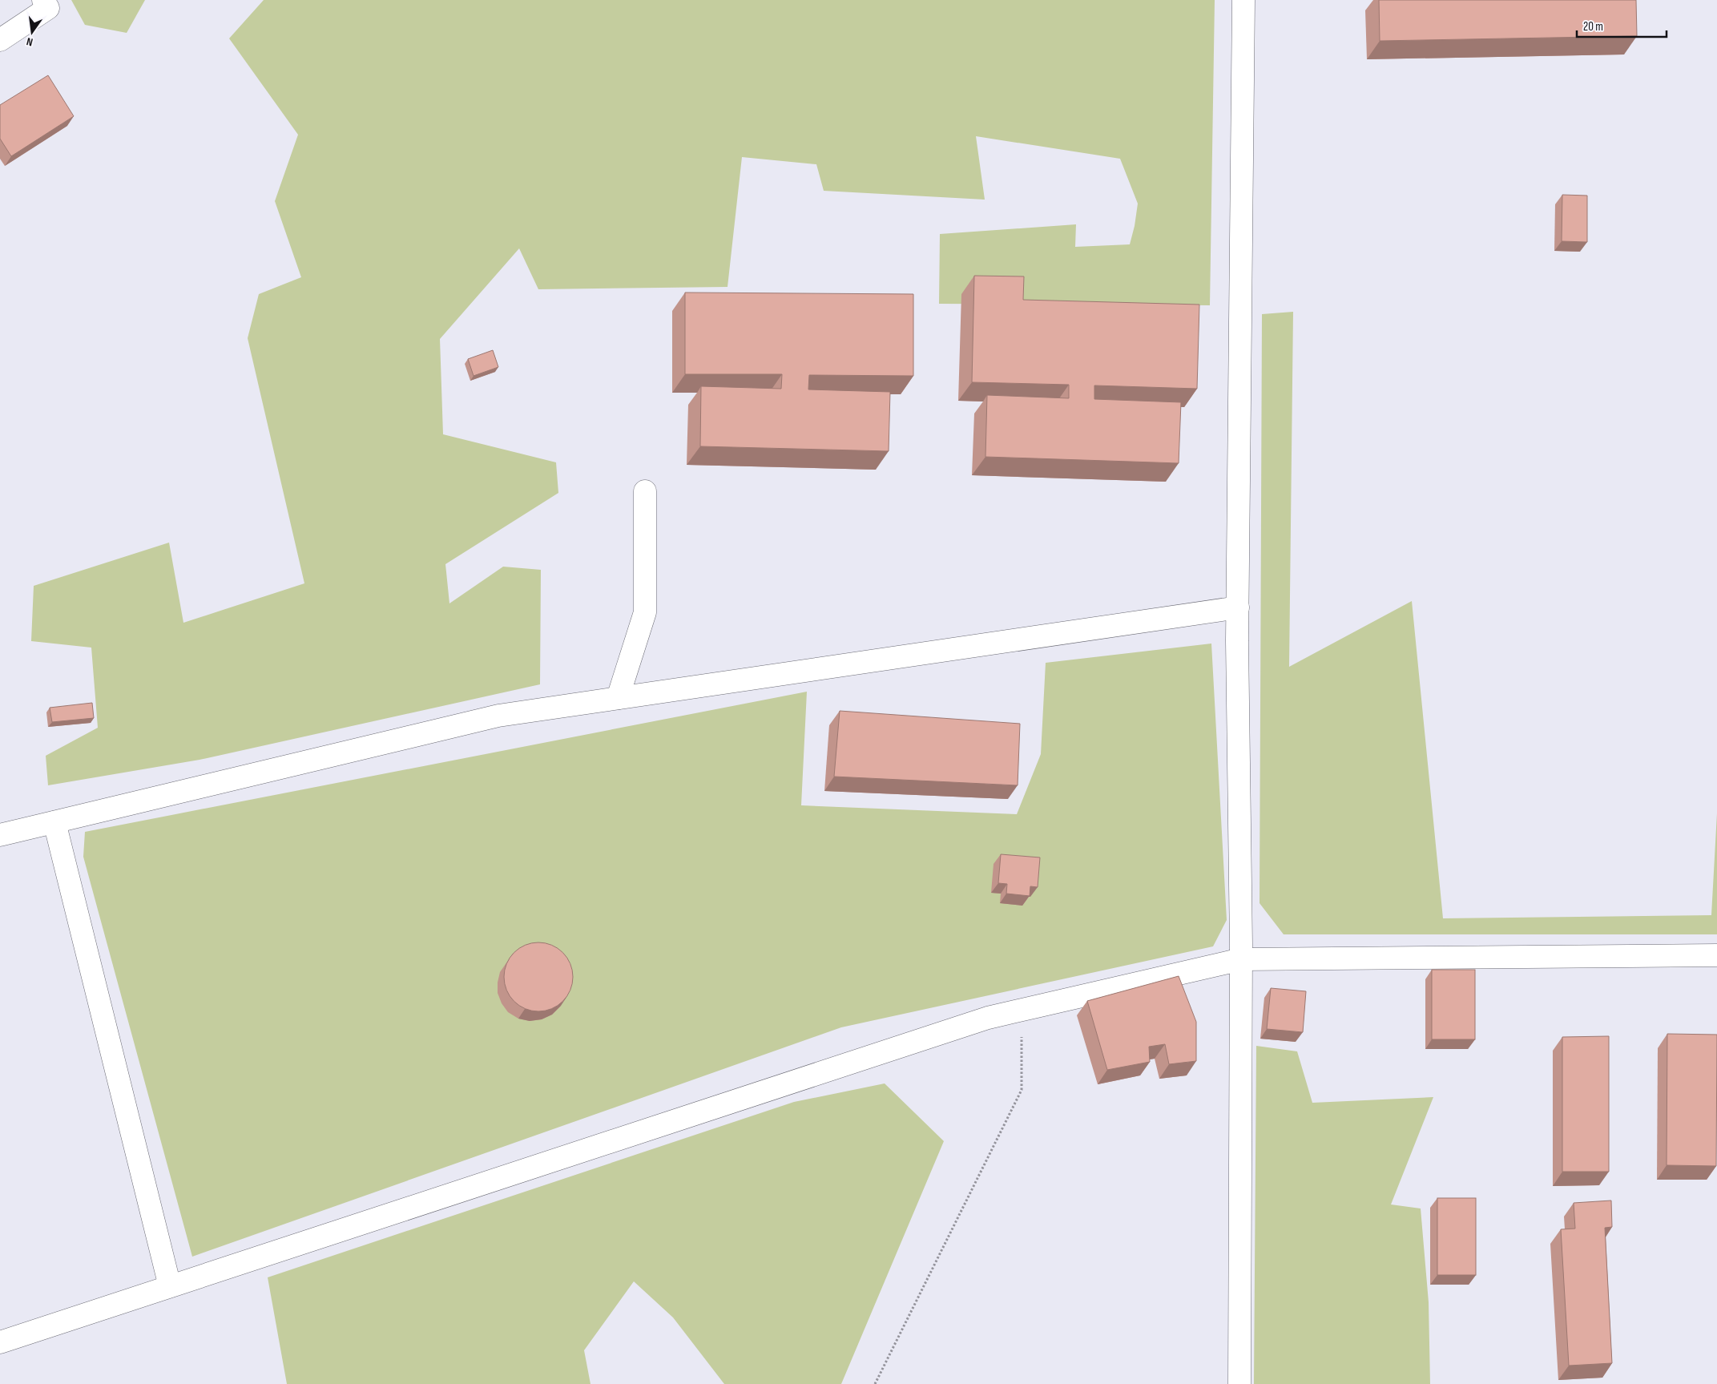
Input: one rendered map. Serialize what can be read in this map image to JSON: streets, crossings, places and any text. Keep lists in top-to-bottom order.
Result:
{
  "scale_bar": "20 m",
  "north": "bottom"
}
